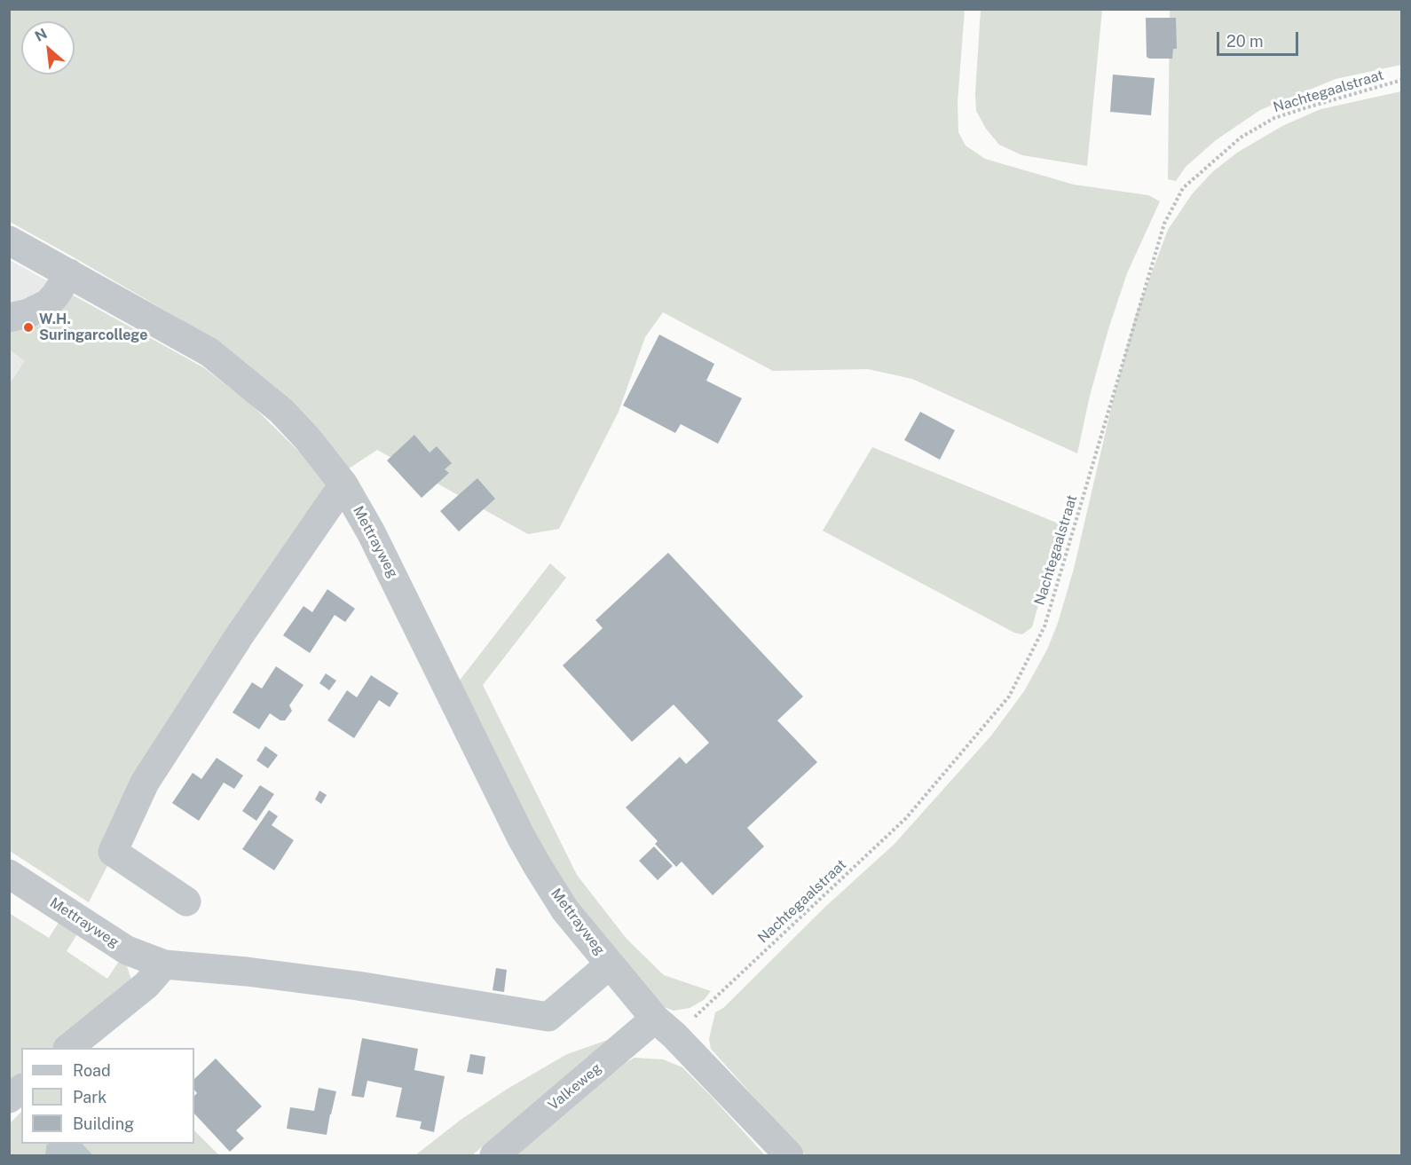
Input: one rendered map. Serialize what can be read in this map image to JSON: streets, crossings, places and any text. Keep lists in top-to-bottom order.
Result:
{
  "streets": {
    "street": ["Mettrayweg", "Valkeweg"],
    "path": ["Nachtegaalstraat"]
  },
  "crossings": [
    ["Nachtegaalstraat", "Mettrayweg"],
    ["Nachtegaalstraat", "Valkeweg"],
    ["Mettrayweg", "Valkeweg"]
  ],
  "places": ["W.H. Suringarcollege"],
  "legend": ["Road", "Park", "Building"],
  "scale_bar": "20 m",
  "north": "top left"
}
